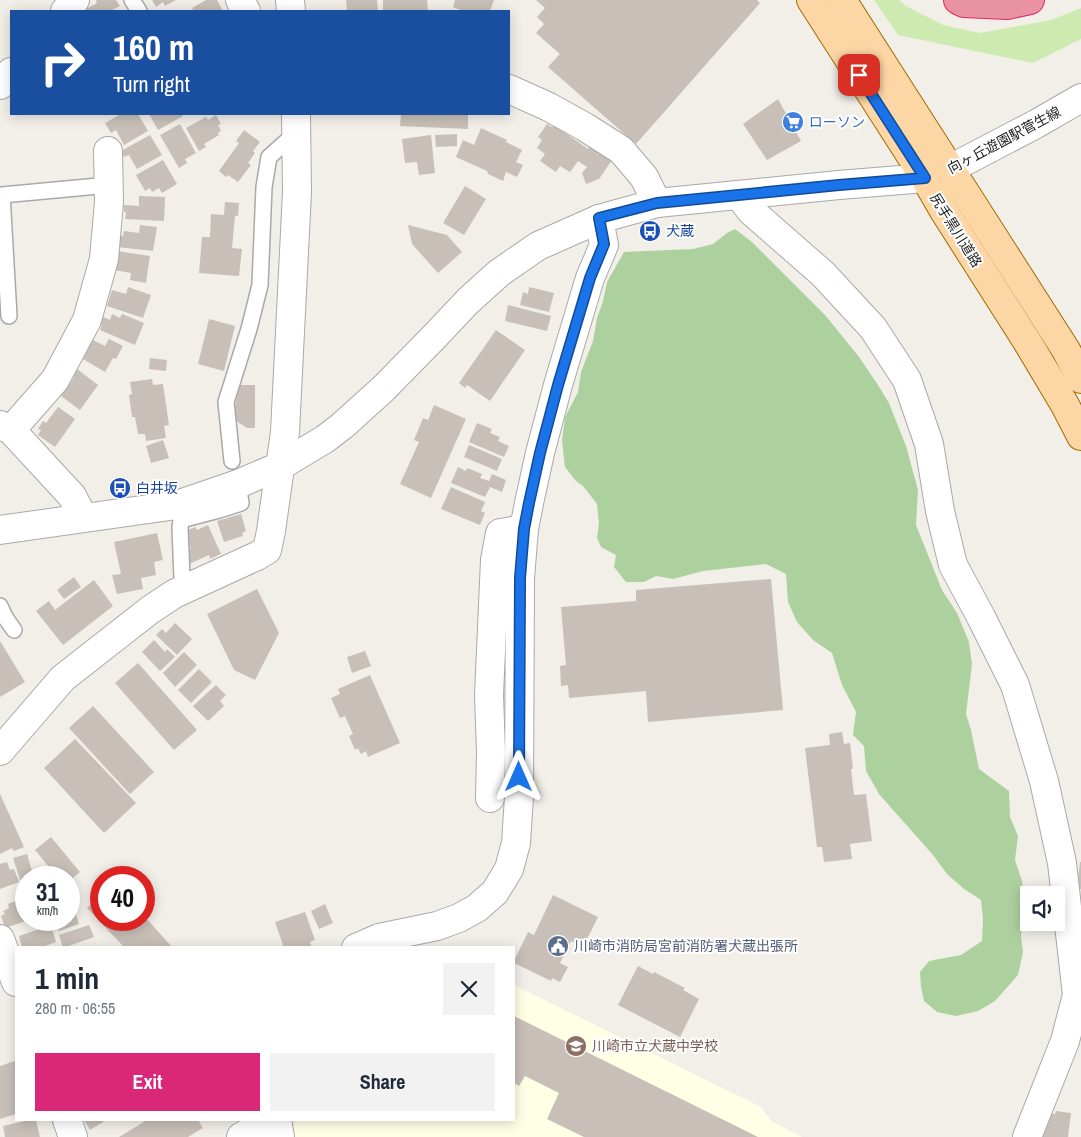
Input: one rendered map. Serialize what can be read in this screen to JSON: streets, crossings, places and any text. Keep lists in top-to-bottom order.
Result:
{
  "streets": {
    "main road": ["尻手黒川道路"],
    "street": ["向ヶ丘遊園駅菅生線"]
  },
  "crossings": [
    ["向ヶ丘遊園駅菅生線", "尻手黒川道路"]
  ],
  "places": {
    "supermarket": ["ローソン"],
    "bus stop": ["犬蔵", "白井坂"],
    "public building": ["川崎市消防局宮前消防署犬蔵出張所"],
    "school or university": ["川崎市立犬蔵中学校"]
  },
  "page": {
    "turn": ["160 m", "Turn right"],
    "speed": "31 km/h",
    "limit": "40",
    "heading": ["1 min", "280 m · 06:55"],
    "buttons": ["Exit", "Share"]
  }
}
